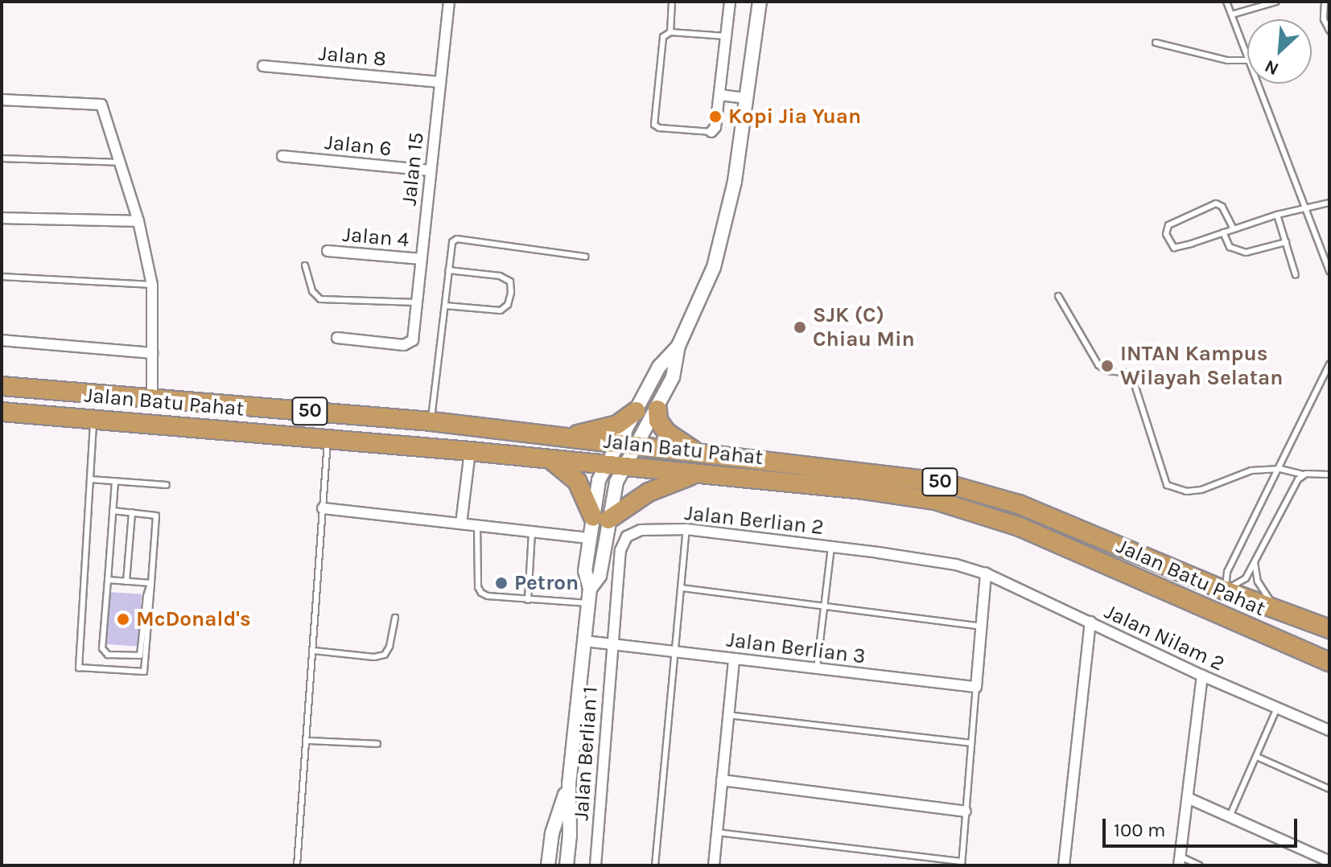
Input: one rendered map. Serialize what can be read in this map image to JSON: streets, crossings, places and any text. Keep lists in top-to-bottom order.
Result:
{
  "streets": {
    "highway": ["Jalan Batu Pahat", "50"],
    "street": [
      "Jalan 8",
      "Jalan 6",
      "Jalan 15",
      "Jalan 4",
      "Jalan Berlian 2",
      "Jalan Nilam 2",
      "Jalan Berlian 3",
      "Jalan Berlian 1"
    ]
  },
  "crossings": [
    ["Jalan 8", "Jalan 15"],
    ["Jalan 6", "Jalan 15"],
    ["Jalan 15", "Jalan 4"],
    ["Jalan Berlian 2", "Jalan Nilam 2"],
    ["Jalan Berlian 2", "Jalan Berlian 3"],
    ["Jalan Berlian 2", "Jalan Berlian 1"],
    ["Jalan Berlian 3", "Jalan Berlian 1"]
  ],
  "places": [
    "Kopi Jia Yuan",
    "SJK (C) Chiau Min",
    "INTAN Kampus Wilayah Selatan",
    "Petron",
    "McDonald's"
  ],
  "scale_bar": "100 m",
  "north": "bottom left"
}
